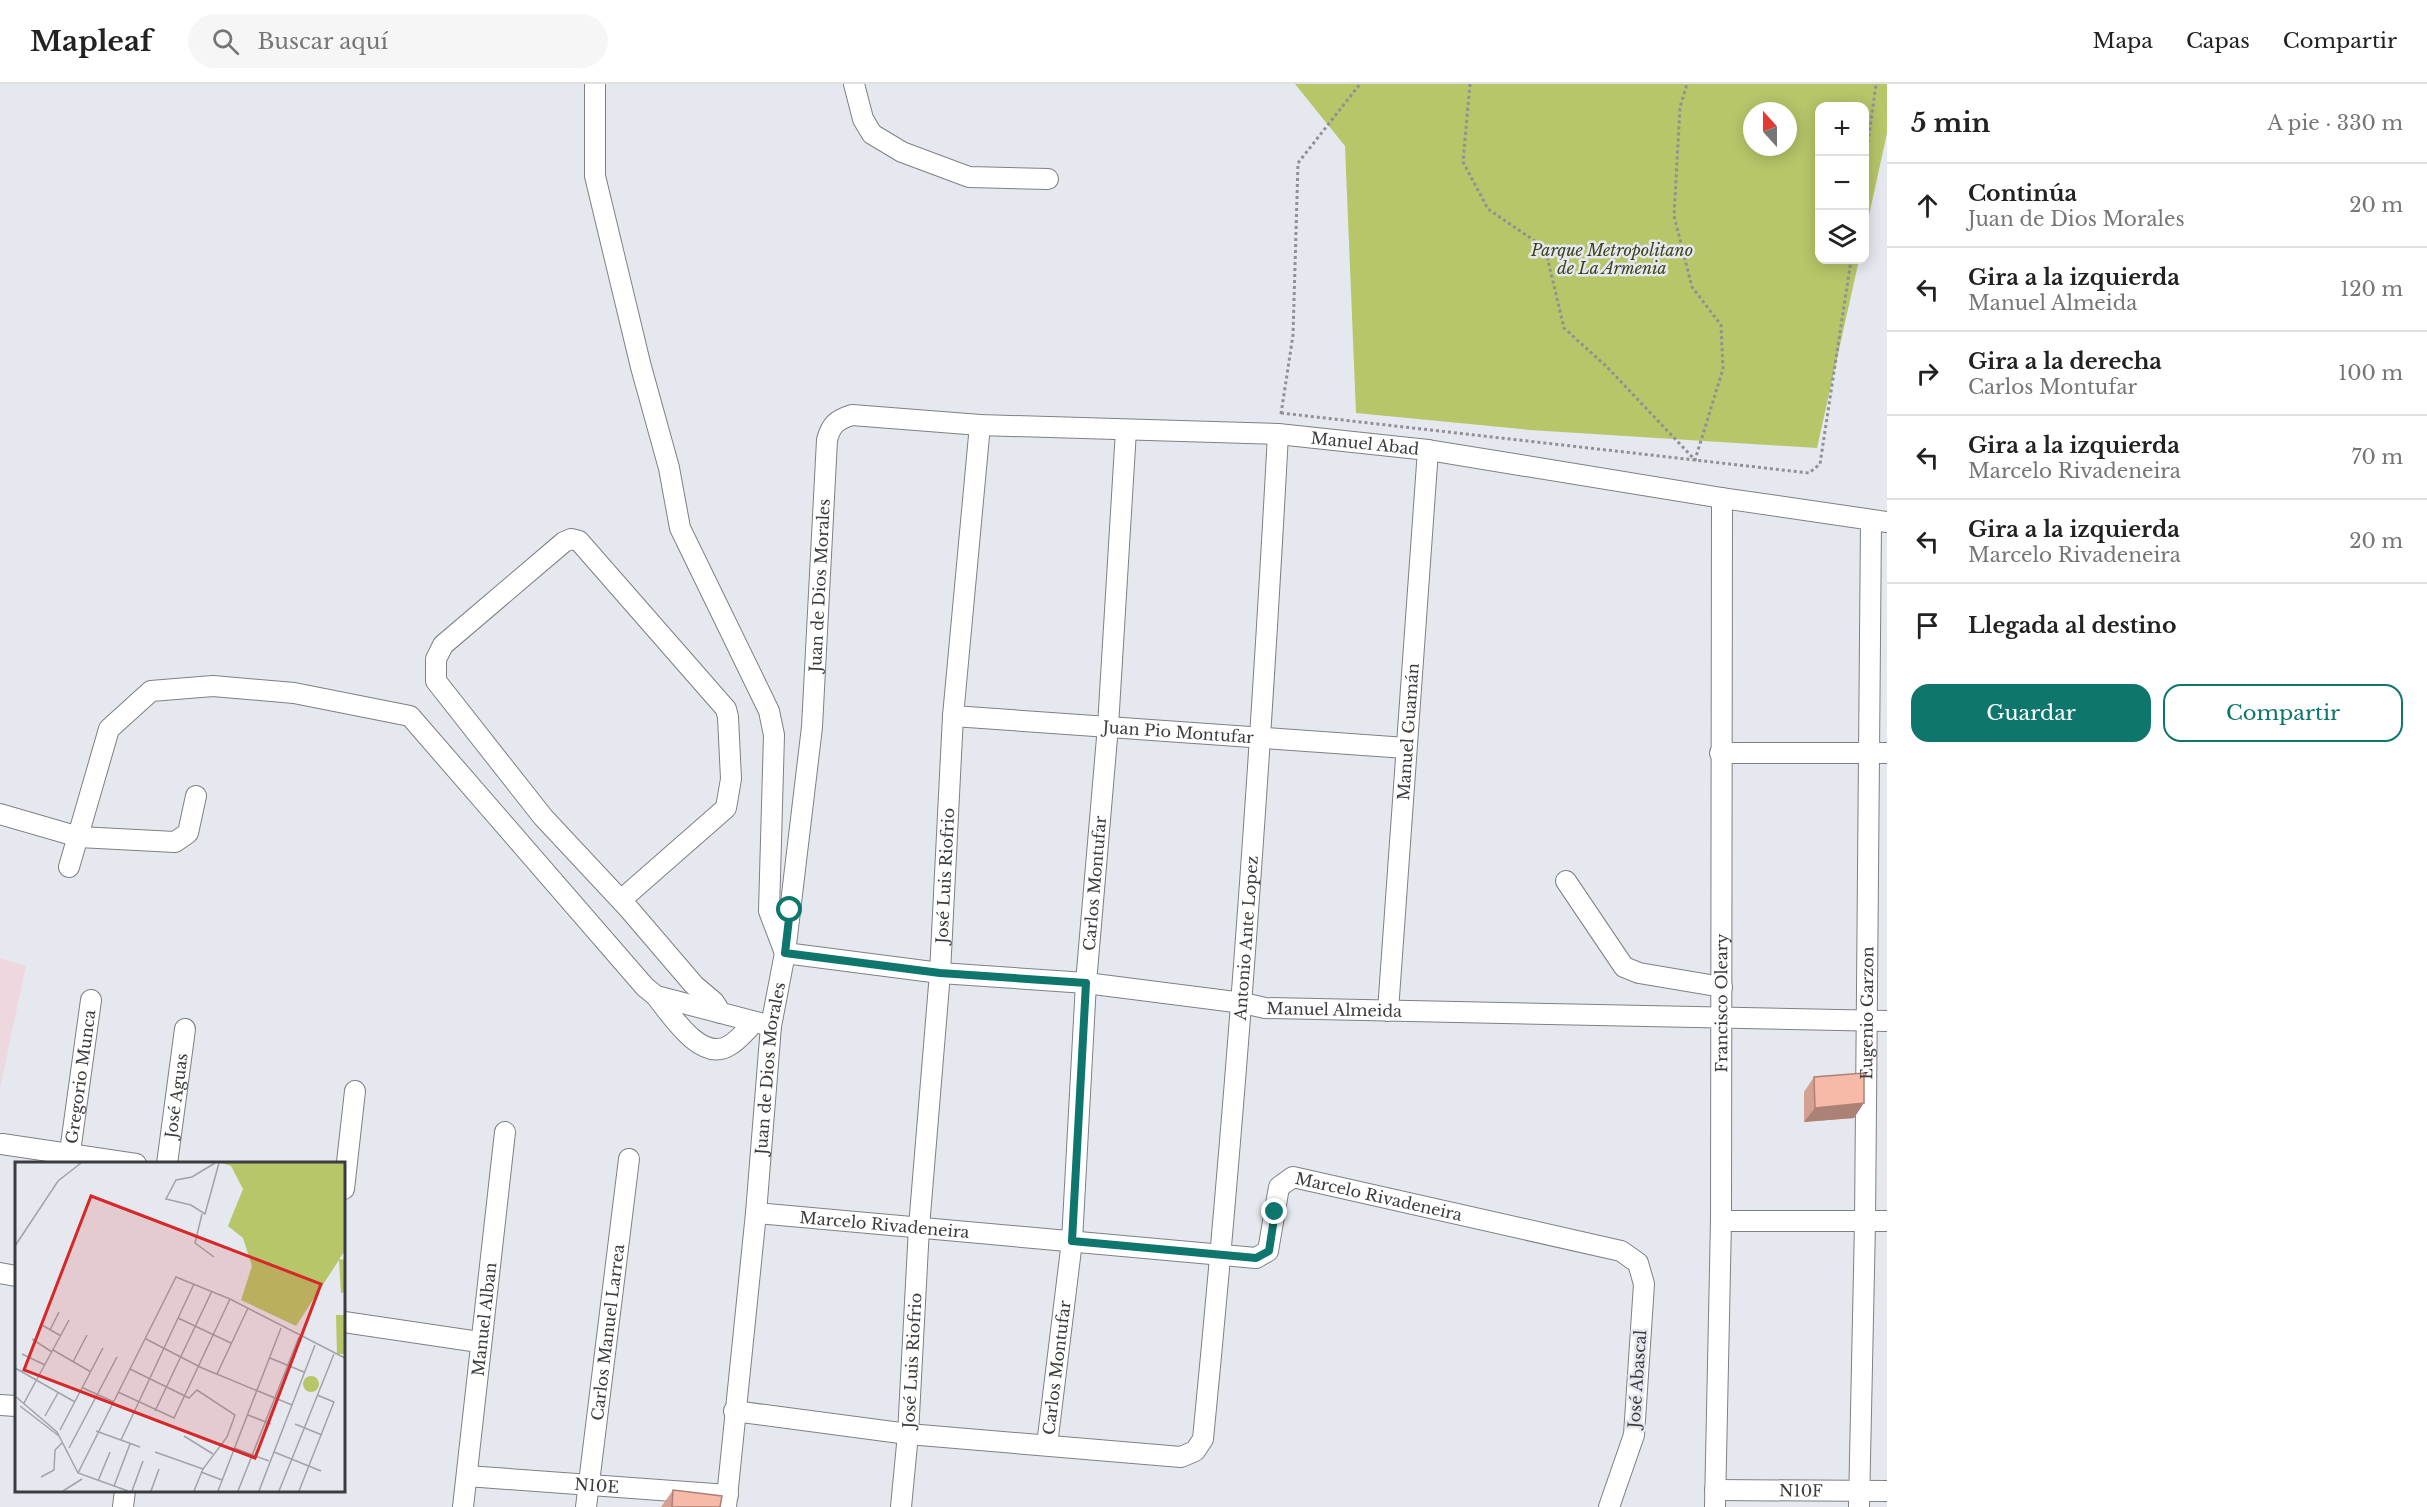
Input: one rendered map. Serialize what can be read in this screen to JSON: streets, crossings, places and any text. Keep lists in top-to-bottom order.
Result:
{
  "streets": {
    "street": [
      "Manuel Abad",
      "Juan de Dios Morales",
      "Manuel Guamán",
      "Juan Pio Montufar",
      "José Luis Riofrio",
      "Carlos Montufar",
      "Antonio Ante Lopez",
      "Francisco Oleary",
      "Manuel Almeida",
      "Eugenio Garzon",
      "Gregorio Munca",
      "José Aguas",
      "Marcelo Rivadeneira",
      "Manuel Alban",
      "Carlos Manuel Larrea",
      "José Abascal",
      "N10E",
      "N10F"
    ]
  },
  "crossings": [
    ["Manuel Abad", "Juan de Dios Morales"],
    ["Manuel Abad", "Manuel Guamán"],
    ["Manuel Abad", "José Luis Riofrio"],
    ["Manuel Abad", "Carlos Montufar"],
    ["Manuel Abad", "Antonio Ante Lopez"],
    ["Manuel Abad", "Francisco Oleary"],
    ["Manuel Abad", "Eugenio Garzon"],
    ["Juan de Dios Morales", "Manuel Almeida"],
    ["Juan de Dios Morales", "Marcelo Rivadeneira"],
    ["Juan de Dios Morales", "N10E"],
    ["Manuel Guamán", "Juan Pio Montufar"],
    ["Manuel Guamán", "Manuel Almeida"],
    ["Juan Pio Montufar", "José Luis Riofrio"],
    ["Juan Pio Montufar", "Carlos Montufar"],
    ["Juan Pio Montufar", "Antonio Ante Lopez"],
    ["José Luis Riofrio", "Manuel Almeida"],
    ["José Luis Riofrio", "Marcelo Rivadeneira"],
    ["Carlos Montufar", "Antonio Ante Lopez"],
    ["Carlos Montufar", "Manuel Almeida"],
    ["Carlos Montufar", "Marcelo Rivadeneira"],
    ["Antonio Ante Lopez", "Manuel Almeida"],
    ["Antonio Ante Lopez", "Marcelo Rivadeneira"],
    ["Francisco Oleary", "Manuel Almeida"],
    ["Francisco Oleary", "N10F"],
    ["Manuel Almeida", "Eugenio Garzon"],
    ["Eugenio Garzon", "N10F"],
    ["Marcelo Rivadeneira", "José Abascal"],
    ["Manuel Alban", "N10E"],
    ["Carlos Manuel Larrea", "N10E"]
  ],
  "parks": ["Parque Metropolitano de La Armenia"],
  "north": "top",
  "page": {
    "header": "Mapleaf",
    "search": "Buscar aquí",
    "nav": ["Mapa", "Capas", "Compartir"],
    "heading": ["5 min", "A pie · 330 m"],
    "map_buttons": ["+", "−"],
    "list": [
      ["Continúa", "Juan de Dios Morales", "20 m"],
      ["Gira a la izquierda", "Manuel Almeida", "120 m"],
      ["Gira a la derecha", "Carlos Montufar", "100 m"],
      ["Gira a la izquierda", "Marcelo Rivadeneira", "70 m"],
      ["Gira a la izquierda", "Marcelo Rivadeneira", "20 m"],
      "Llegada al destino"
    ],
    "buttons": ["Guardar", "Compartir"]
  }
}
